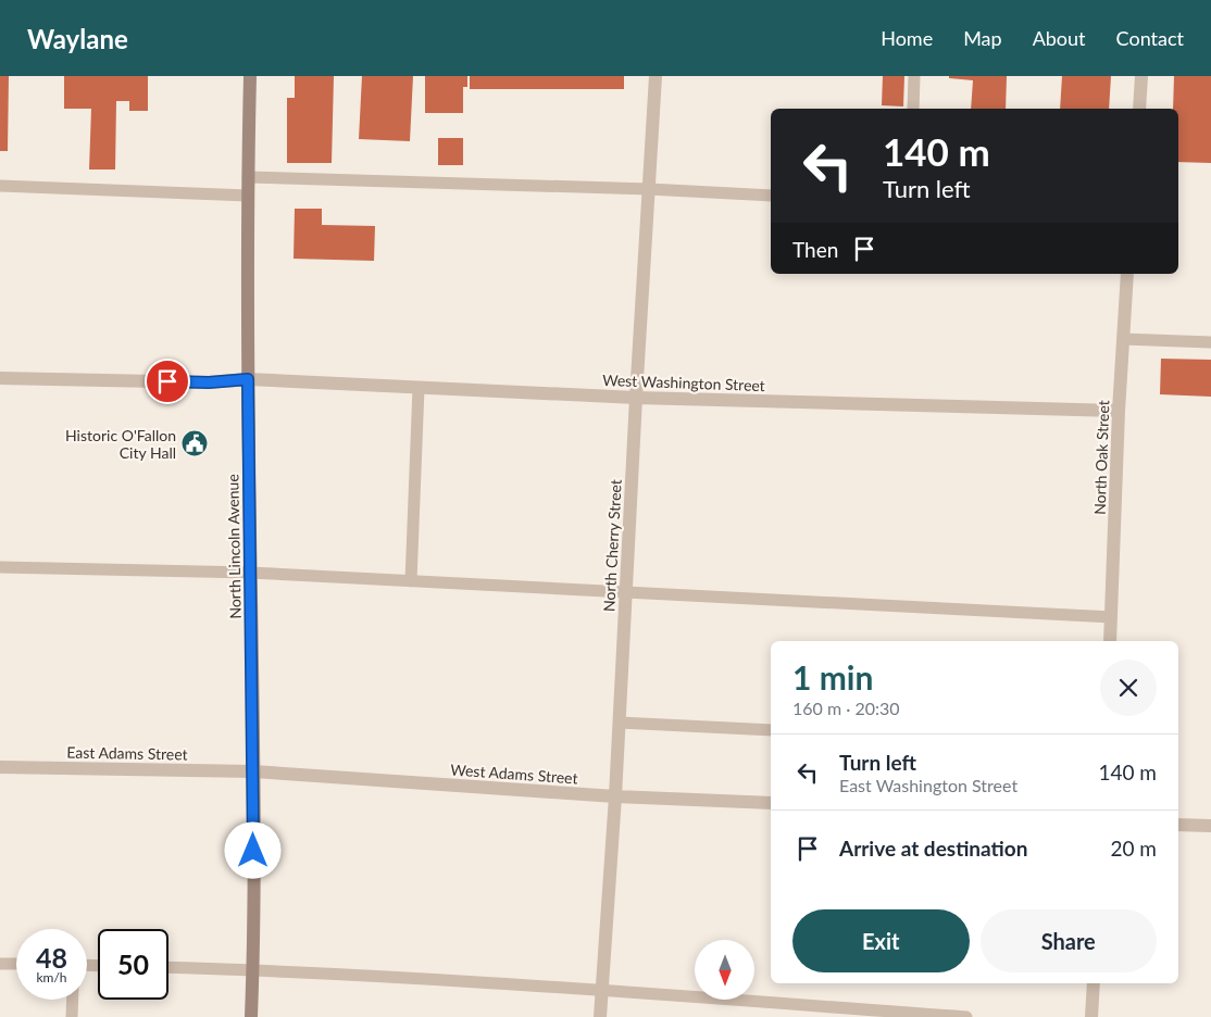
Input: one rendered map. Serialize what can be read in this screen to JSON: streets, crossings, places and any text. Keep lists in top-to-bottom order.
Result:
{
  "streets": {
    "main road": ["North Lincoln Avenue"],
    "street": [
      "West Washington Street",
      "North Oak Street",
      "North Cherry Street",
      "East Adams Street",
      "West Adams Street"
    ]
  },
  "crossings": [
    ["West Washington Street", "North Oak Street"],
    ["West Washington Street", "North Cherry Street"],
    ["West Washington Street", "North Lincoln Avenue"],
    ["North Cherry Street", "West Adams Street"],
    ["North Lincoln Avenue", "East Adams Street"],
    ["North Lincoln Avenue", "West Adams Street"],
    ["East Adams Street", "West Adams Street"]
  ],
  "places": {
    "public building": ["Historic O'Fallon City Hall"]
  },
  "north": "bottom",
  "page": {
    "header": "Waylane",
    "nav": [
      "Home",
      "Map",
      "About",
      "Contact"
    ],
    "turn": ["140 m", "Turn left"],
    "then": "Then",
    "heading": ["1 min", "160 m · 20:30"],
    "list": [
      {
        "name": "Turn left",
        "note": "East Washington Street",
        "value": "140 m"
      },
      {
        "name": "Arrive at destination",
        "value": "20 m"
      }
    ],
    "buttons": ["Exit", "Share"],
    "speed": "48 km/h",
    "limit": "50"
  }
}
